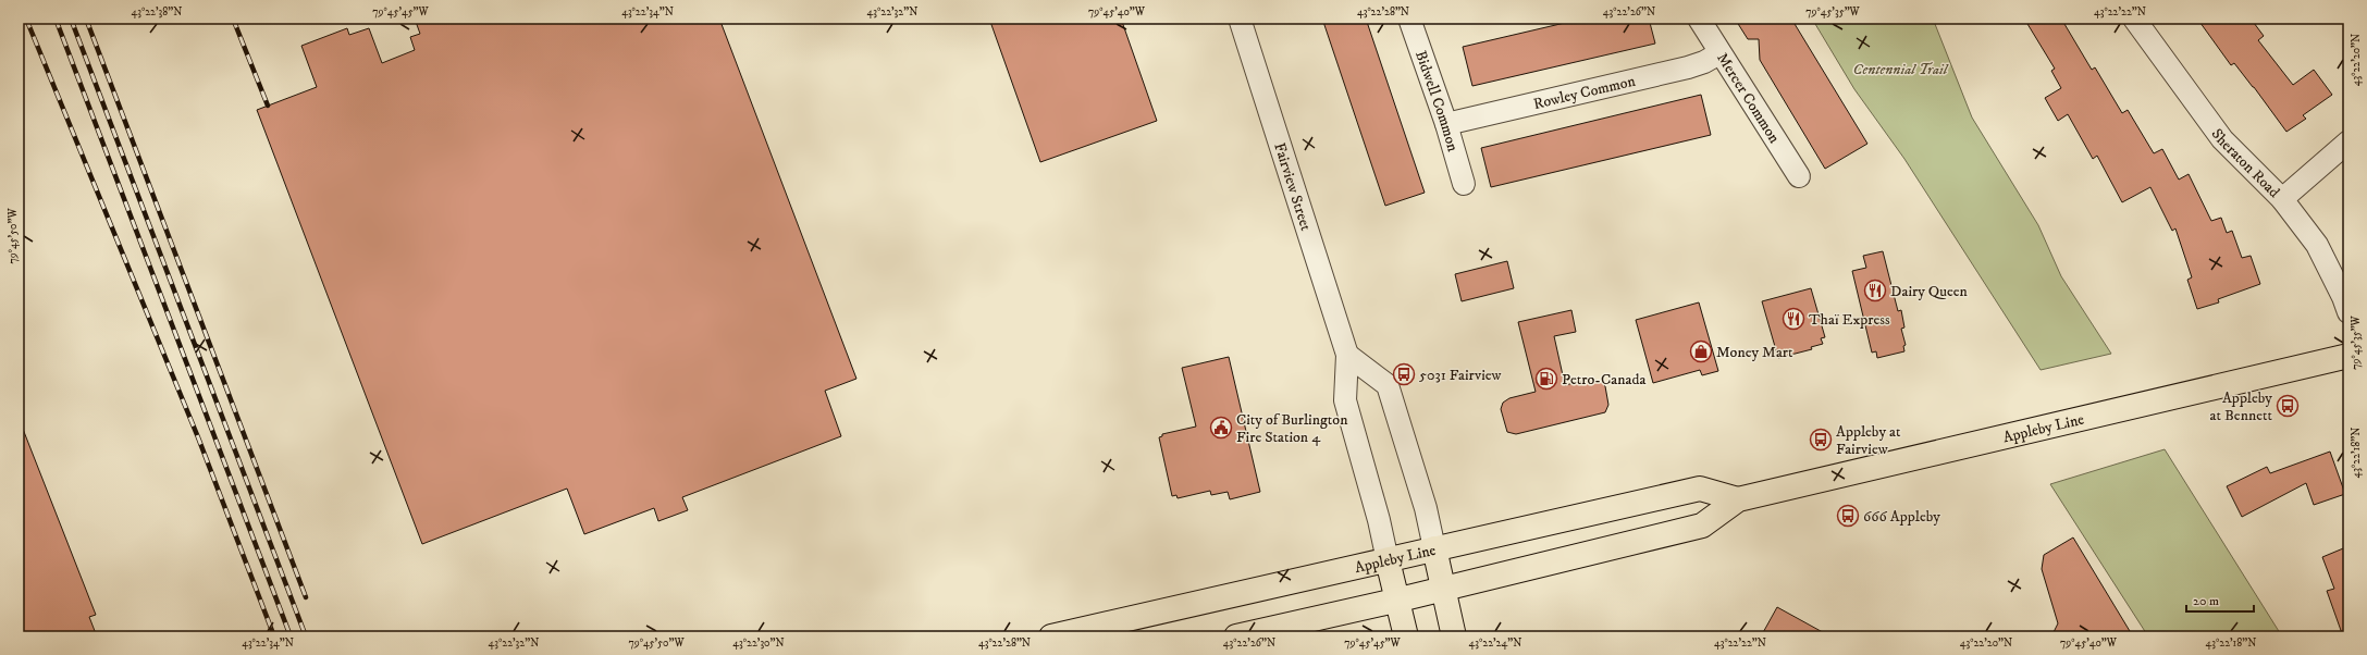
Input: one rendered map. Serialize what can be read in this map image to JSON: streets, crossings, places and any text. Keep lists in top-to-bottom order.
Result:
{
  "streets": {
    "main road": ["Fairview Street", "Appleby Line"],
    "street": [
      "Rowley Common",
      "Mercer Common",
      "Bidwell Common",
      "Sheraton Road"
    ]
  },
  "crossings": [
    ["Rowley Common", "Mercer Common"],
    ["Rowley Common", "Bidwell Common"],
    ["Fairview Street", "Appleby Line"]
  ],
  "parks": ["Centennial Trail"],
  "places": {
    "restaurant": ["Dairy Queen", "Thaï Express"],
    "shop": ["Money Mart"],
    "bus stop": [
      "5031 Fairview",
      "Appleby at Bennett",
      "Appleby at Fairview",
      "666 Appleby"
    ],
    "fuel station": ["Petro-Canada"],
    "public building": ["City of Burlington Fire Station 4"]
  },
  "scale_bar": "20 m",
  "coordinates": [
    "43°22'38\"N",
    "79°45'45\"W",
    "43°22'34\"N",
    "43°22'32\"N",
    "79°45'40\"W",
    "43°22'28\"N",
    "43°22'26\"N",
    "79°45'35\"W",
    "43°22'22\"N",
    "43°22'20\"N",
    "79°45'50\"W",
    "43°22'18\"N",
    "43°22'30\"N",
    "43°22'24\"N"
  ]
}
